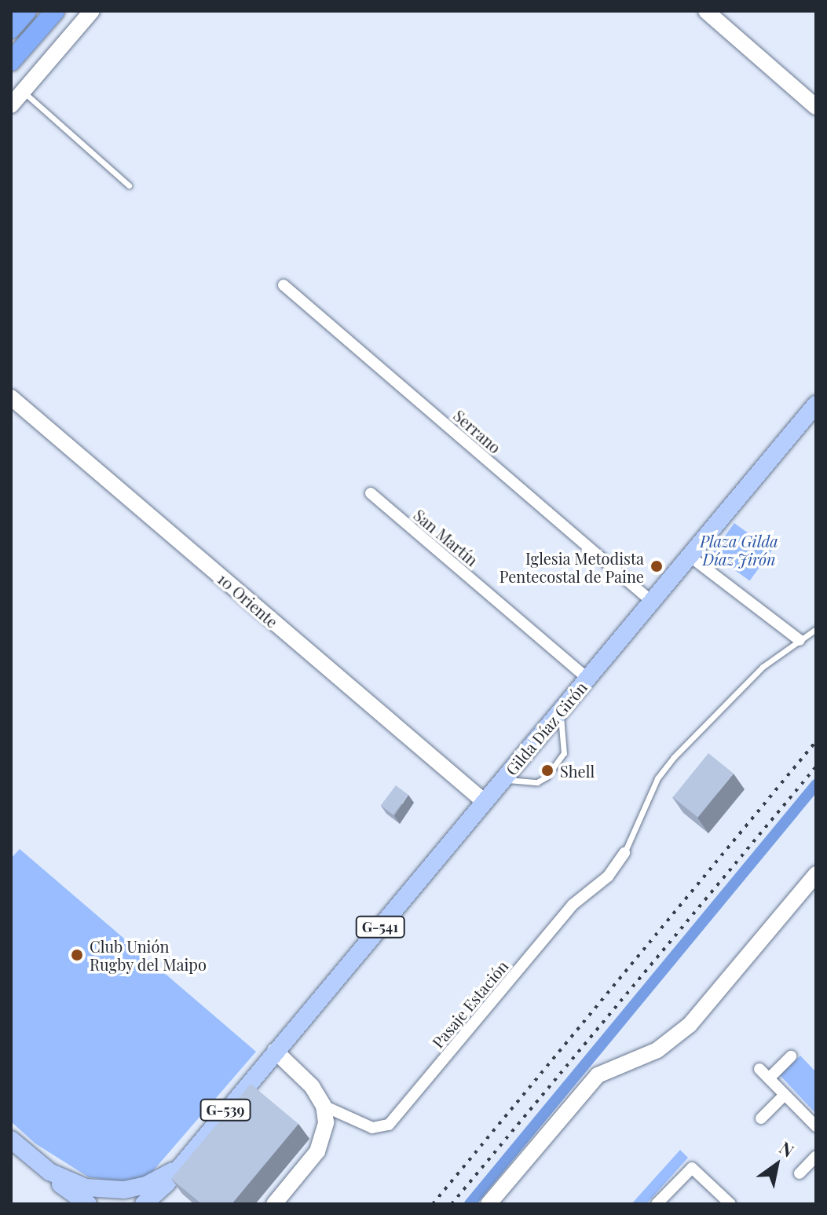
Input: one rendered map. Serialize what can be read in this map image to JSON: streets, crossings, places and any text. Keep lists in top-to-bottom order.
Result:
{
  "streets": {
    "main road": [
      "10 Oriente",
      "Gilda Díaz Girón",
      "G-541",
      "G-539"
    ],
    "street": ["Serrano", "San Martín", "Pasaje Estación"]
  },
  "crossings": [
    ["Serrano", "Gilda Díaz Girón"],
    ["San Martín", "Gilda Díaz Girón"],
    ["10 Oriente", "Gilda Díaz Girón"]
  ],
  "parks": ["Plaza Gilda Díaz Jirón"],
  "places": ["Iglesia Metodista Pentecostal de Paine", "Shell", "Club Unión Rugby del Maipo"],
  "north": "top right"
}
